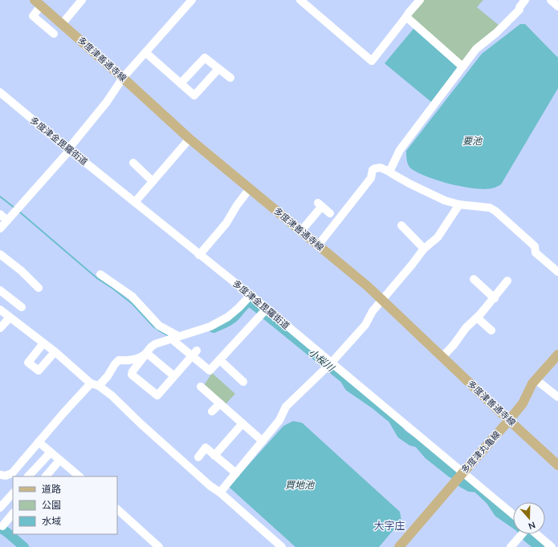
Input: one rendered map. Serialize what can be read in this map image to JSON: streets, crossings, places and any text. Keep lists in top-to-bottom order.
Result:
{
  "streets": {
    "main road": ["多度津善通寺線", "多度津丸亀線"],
    "street": ["多度津金毘羅街道"]
  },
  "crossings": [
    ["多度津善通寺線", "多度津丸亀線"],
    ["多度津金毘羅街道", "多度津丸亀線"]
  ],
  "districts": ["大字庄"],
  "water": ["要池", "小桜川", "買地池"],
  "legend": ["道路", "公園", "水域"],
  "north": "bottom"
}
